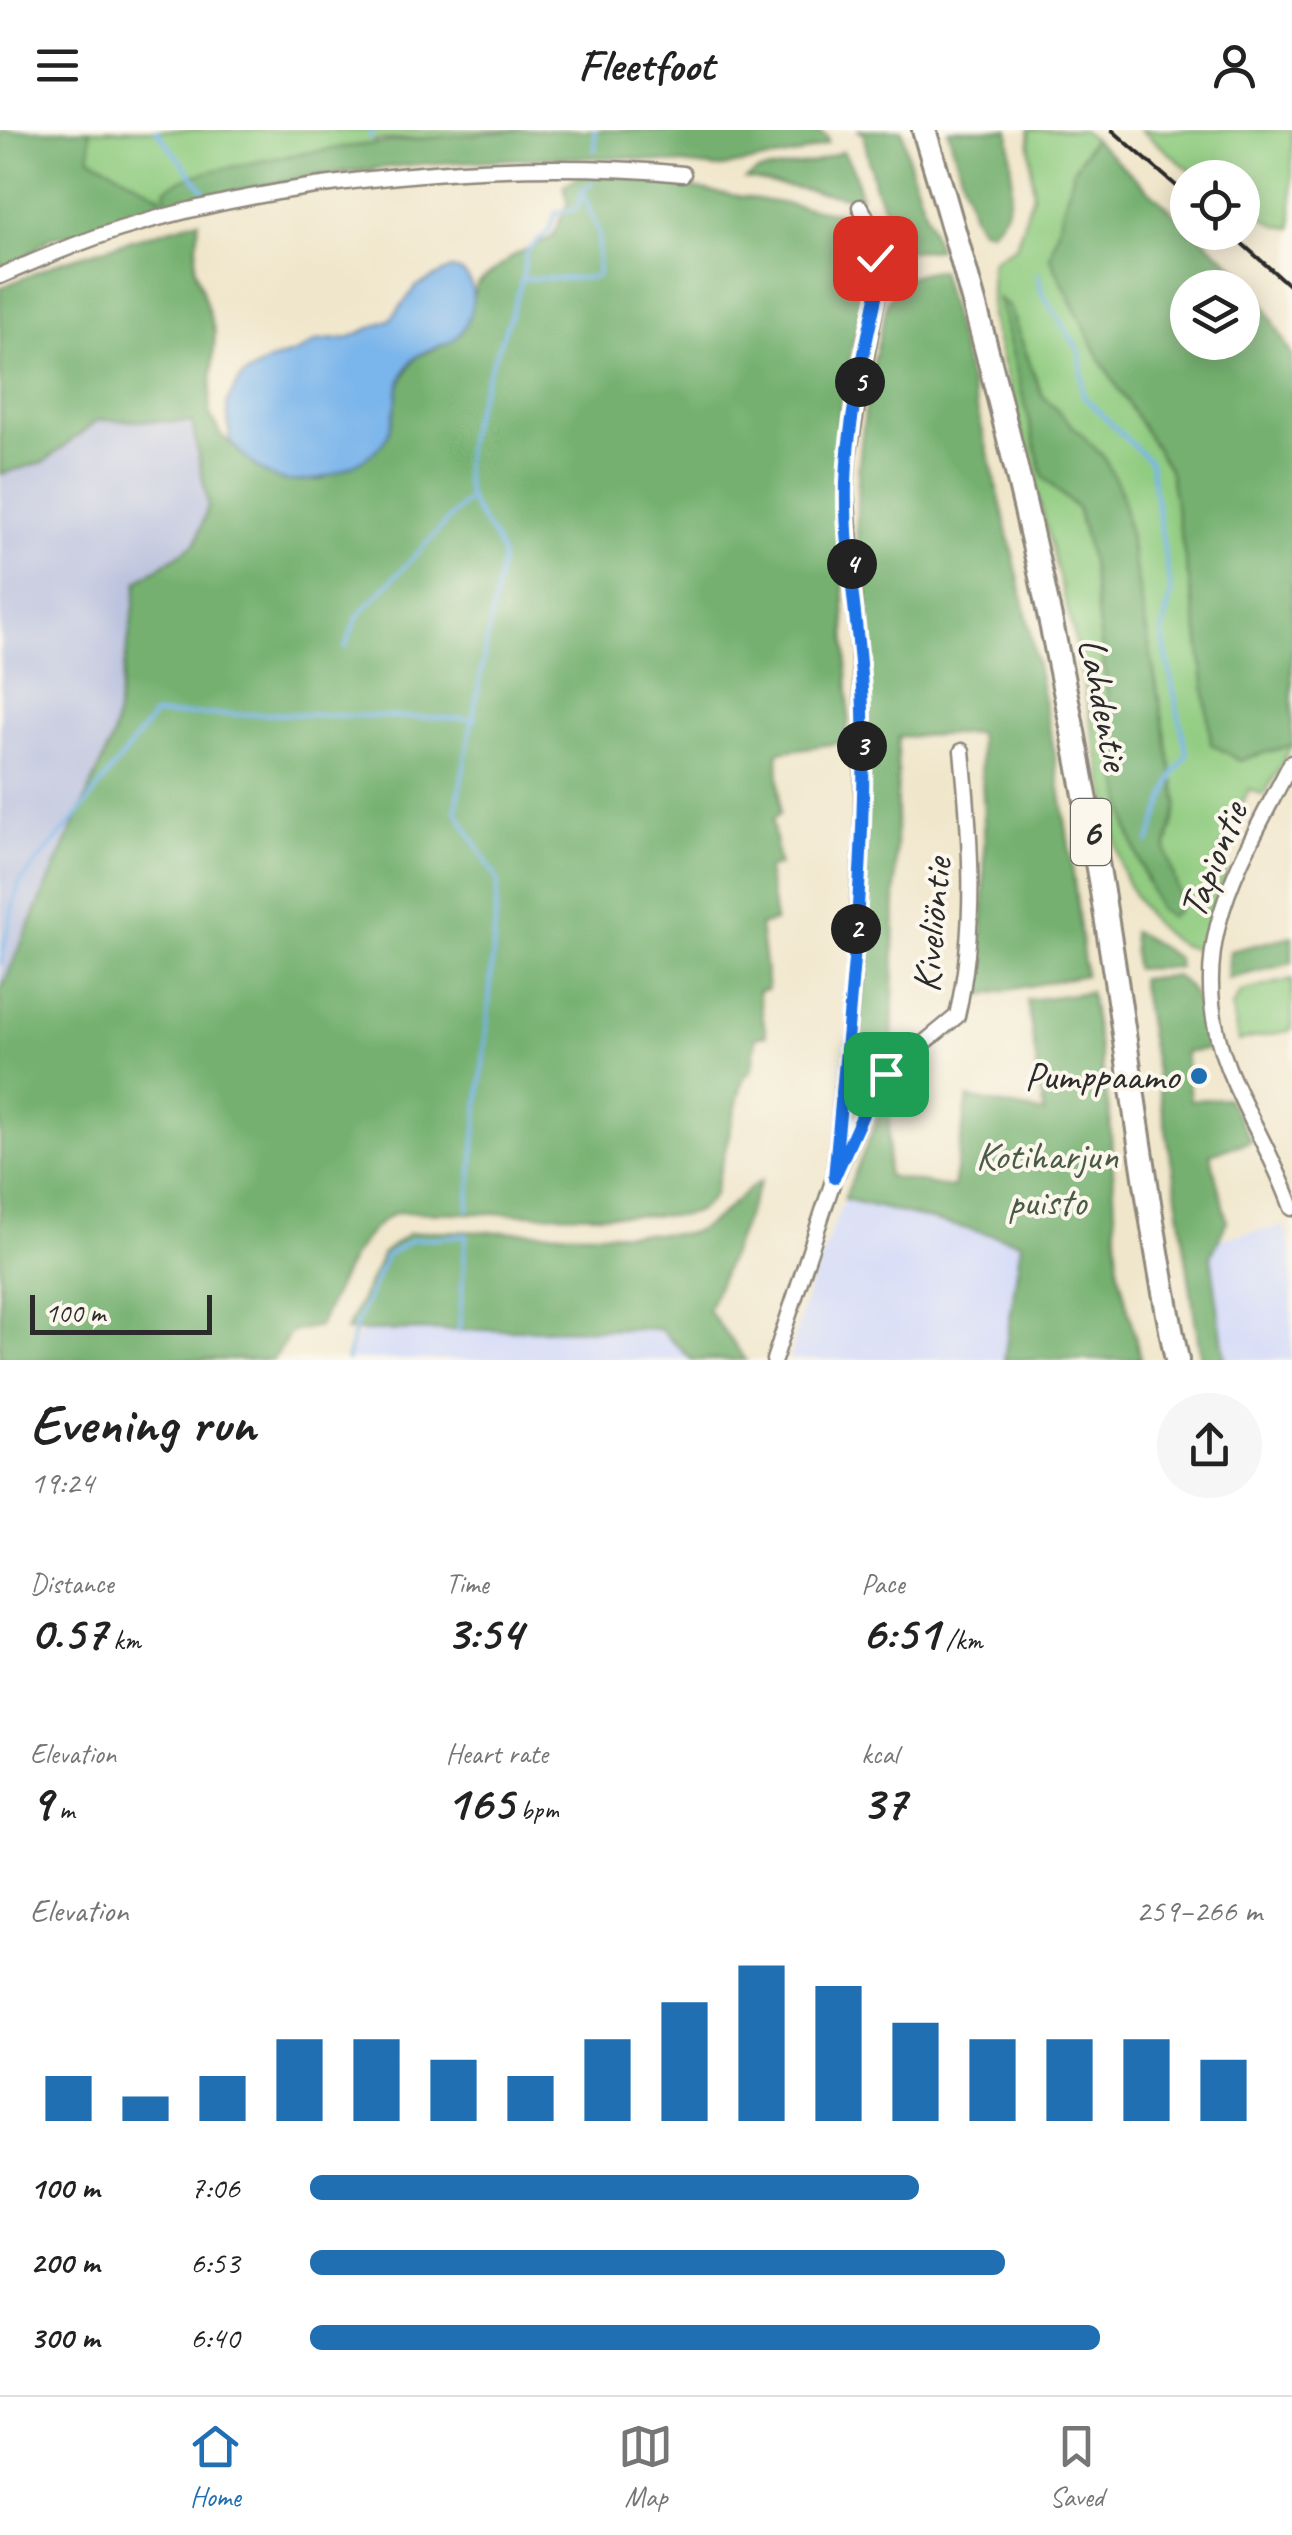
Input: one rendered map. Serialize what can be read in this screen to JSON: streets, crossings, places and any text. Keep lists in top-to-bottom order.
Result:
{
  "streets": {
    "highway": ["Lahdentie", "6"],
    "street": ["Tapiontie", "Kiveliöntie"]
  },
  "parks": ["Kotiharjun puisto"],
  "places": ["Pumppaamo"],
  "scale_bar": "100 m",
  "page": {
    "header": "Fleetfoot",
    "pins": [
      "5",
      "4",
      "3",
      "2"
    ],
    "scale": "100 m",
    "heading": ["Evening run", "19:24"],
    "stats": [
      ["Distance", "0.57 km"],
      ["Time", "3:54"],
      ["Pace", "6:51 /km"],
      ["Elevation", "9 m"],
      ["Heart rate", "165 bpm"],
      ["kcal", "37"]
    ],
    "chart": ["Elevation", "259–266 m"],
    "list": [
      {
        "name": "100 m",
        "note": "7:06"
      },
      {
        "name": "200 m",
        "note": "6:53"
      },
      {
        "name": "300 m",
        "note": "6:40"
      }
    ],
    "tabs": ["Home", "Map", "Saved"]
  }
}
